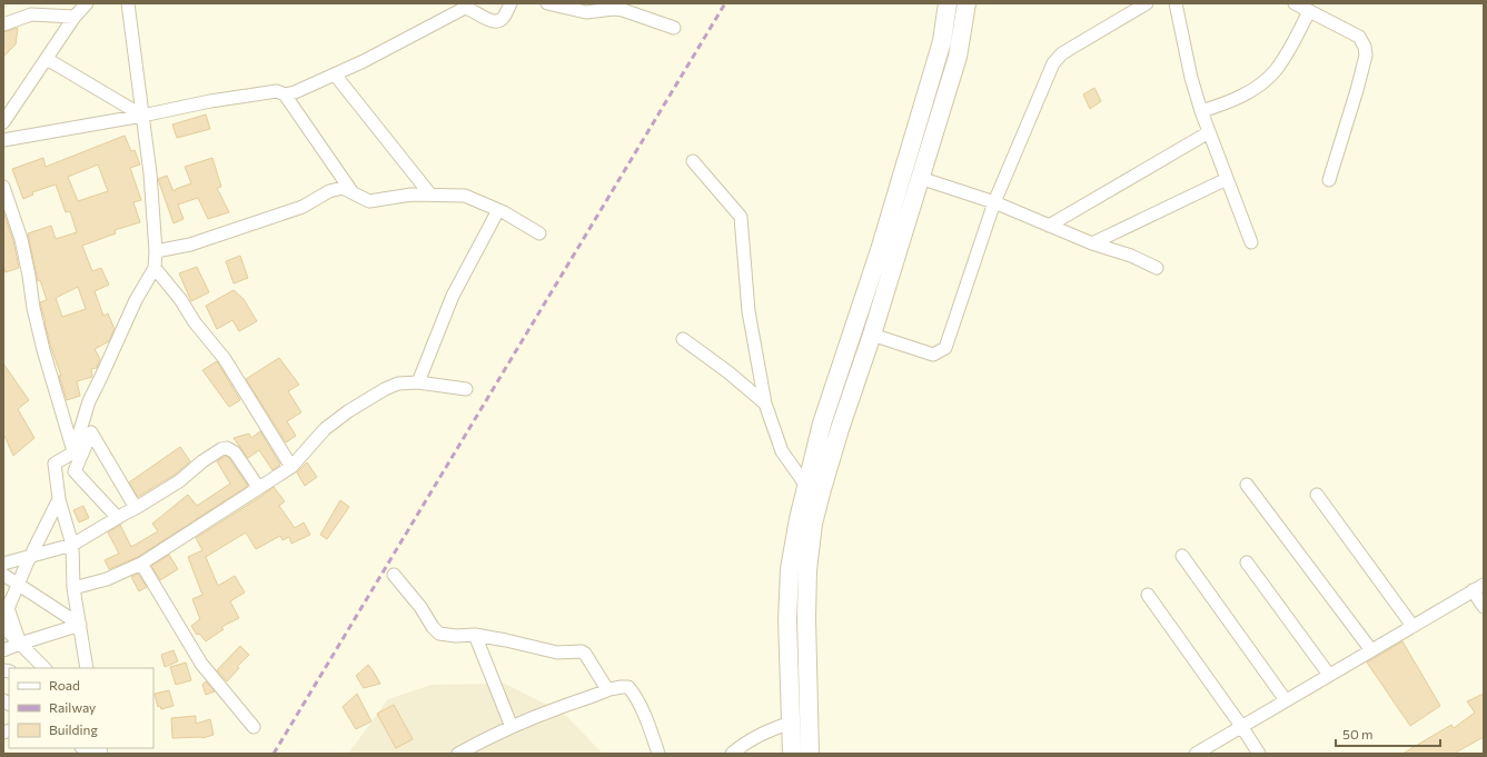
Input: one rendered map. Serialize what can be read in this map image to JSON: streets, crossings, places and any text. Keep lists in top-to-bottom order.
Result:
{
  "legend": ["Road", "Railway", "Building"],
  "scale_bar": "50 m"
}
